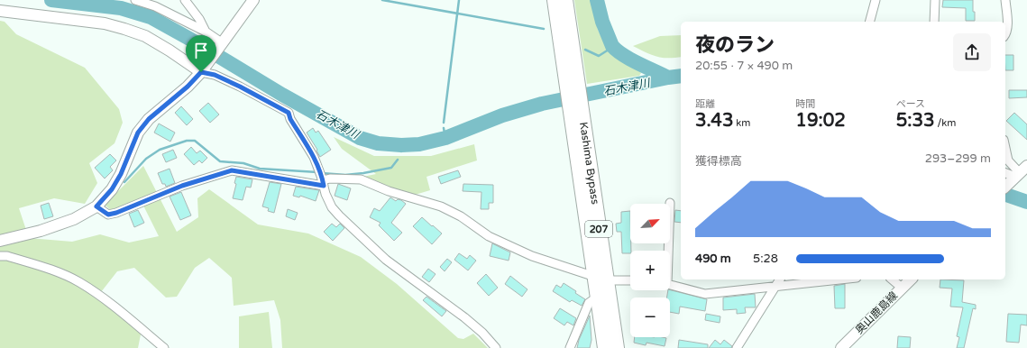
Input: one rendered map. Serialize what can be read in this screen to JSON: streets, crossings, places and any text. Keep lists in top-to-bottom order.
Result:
{
  "streets": {
    "highway": ["Kashima Bypass", "207"],
    "street": ["奥山鹿島線"]
  },
  "water": ["石木津川"],
  "north": "top right",
  "page": {
    "heading": ["夜のラン", "20:55 · 7 × 490 m"],
    "stats": [
      ["距離", "3.43 km"],
      ["時間", "19:02"],
      ["ペース", "5:33 /km"]
    ],
    "chart": ["獲得標高", "293–299 m"],
    "map_buttons": ["+", "−"],
    "list": [
      {
        "name": "490 m",
        "note": "5:28"
      }
    ]
  }
}
